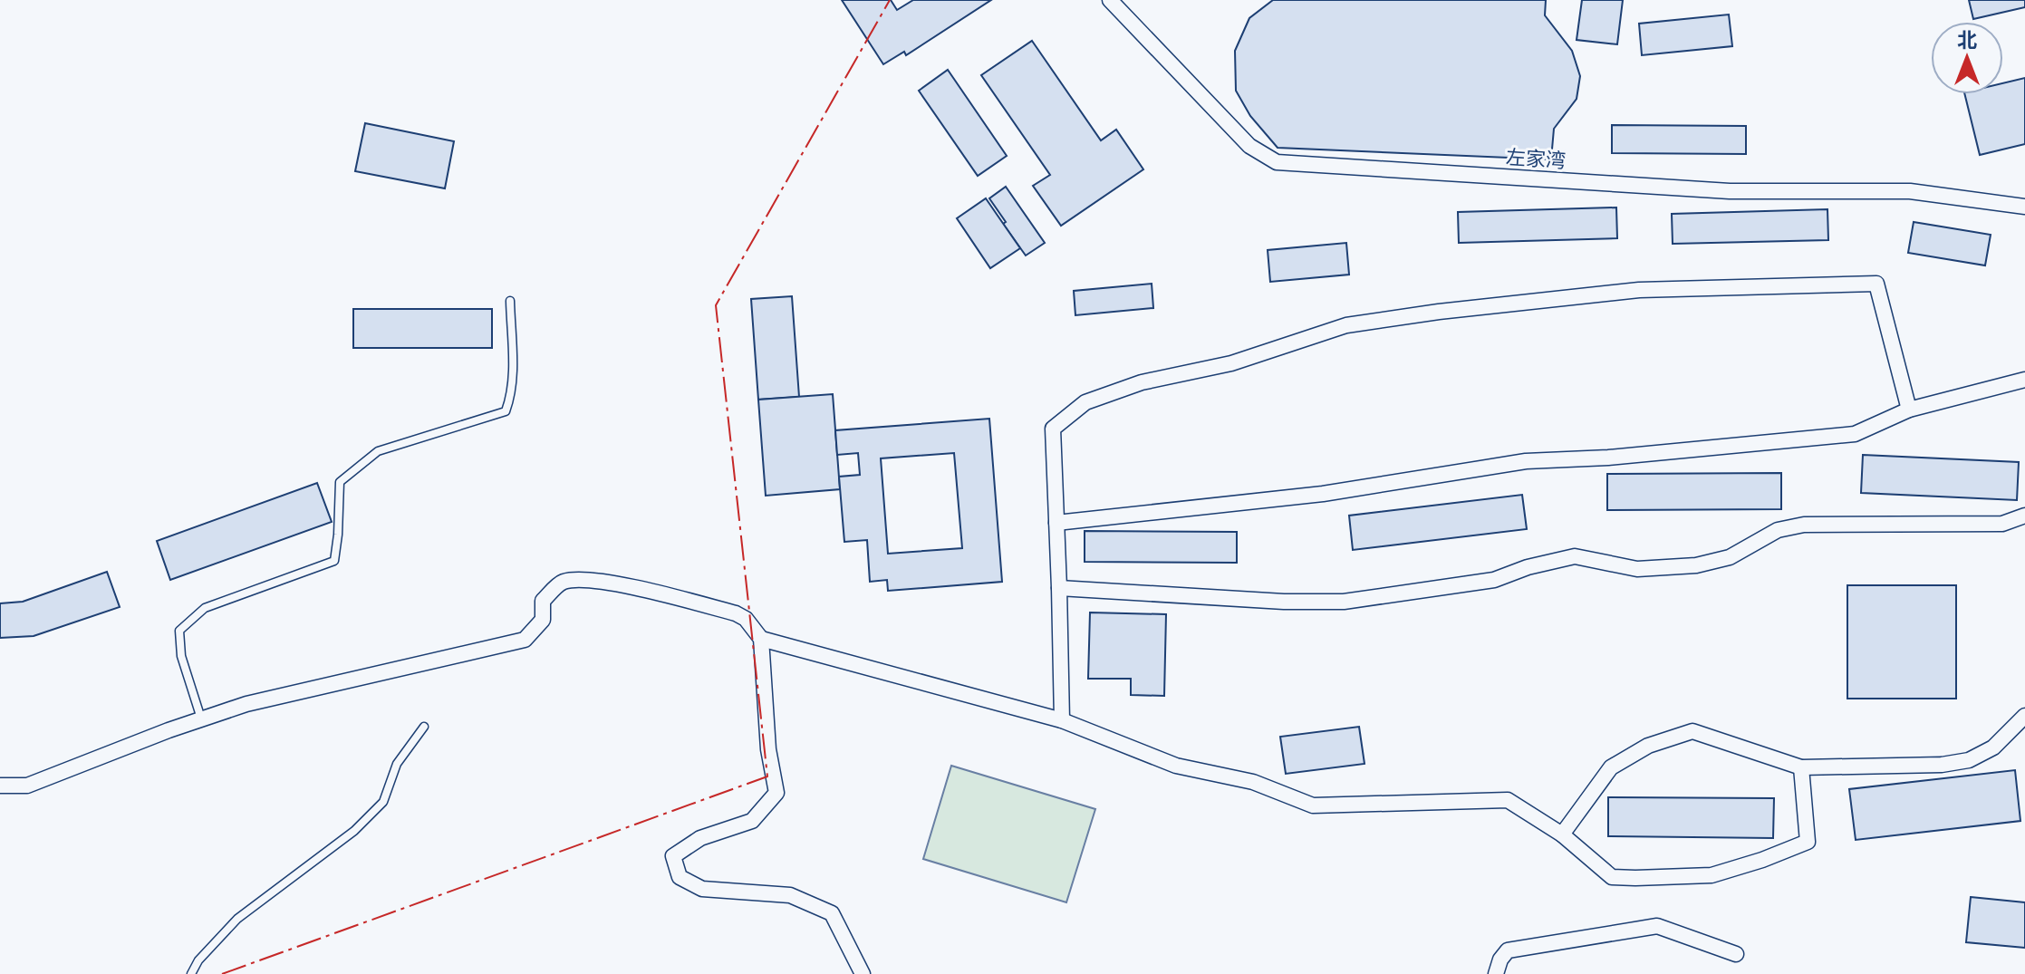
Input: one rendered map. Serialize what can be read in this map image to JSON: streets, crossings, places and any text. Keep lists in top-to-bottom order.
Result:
{
  "streets": {
    "street": ["左家湾"]
  },
  "north": "top"
}
